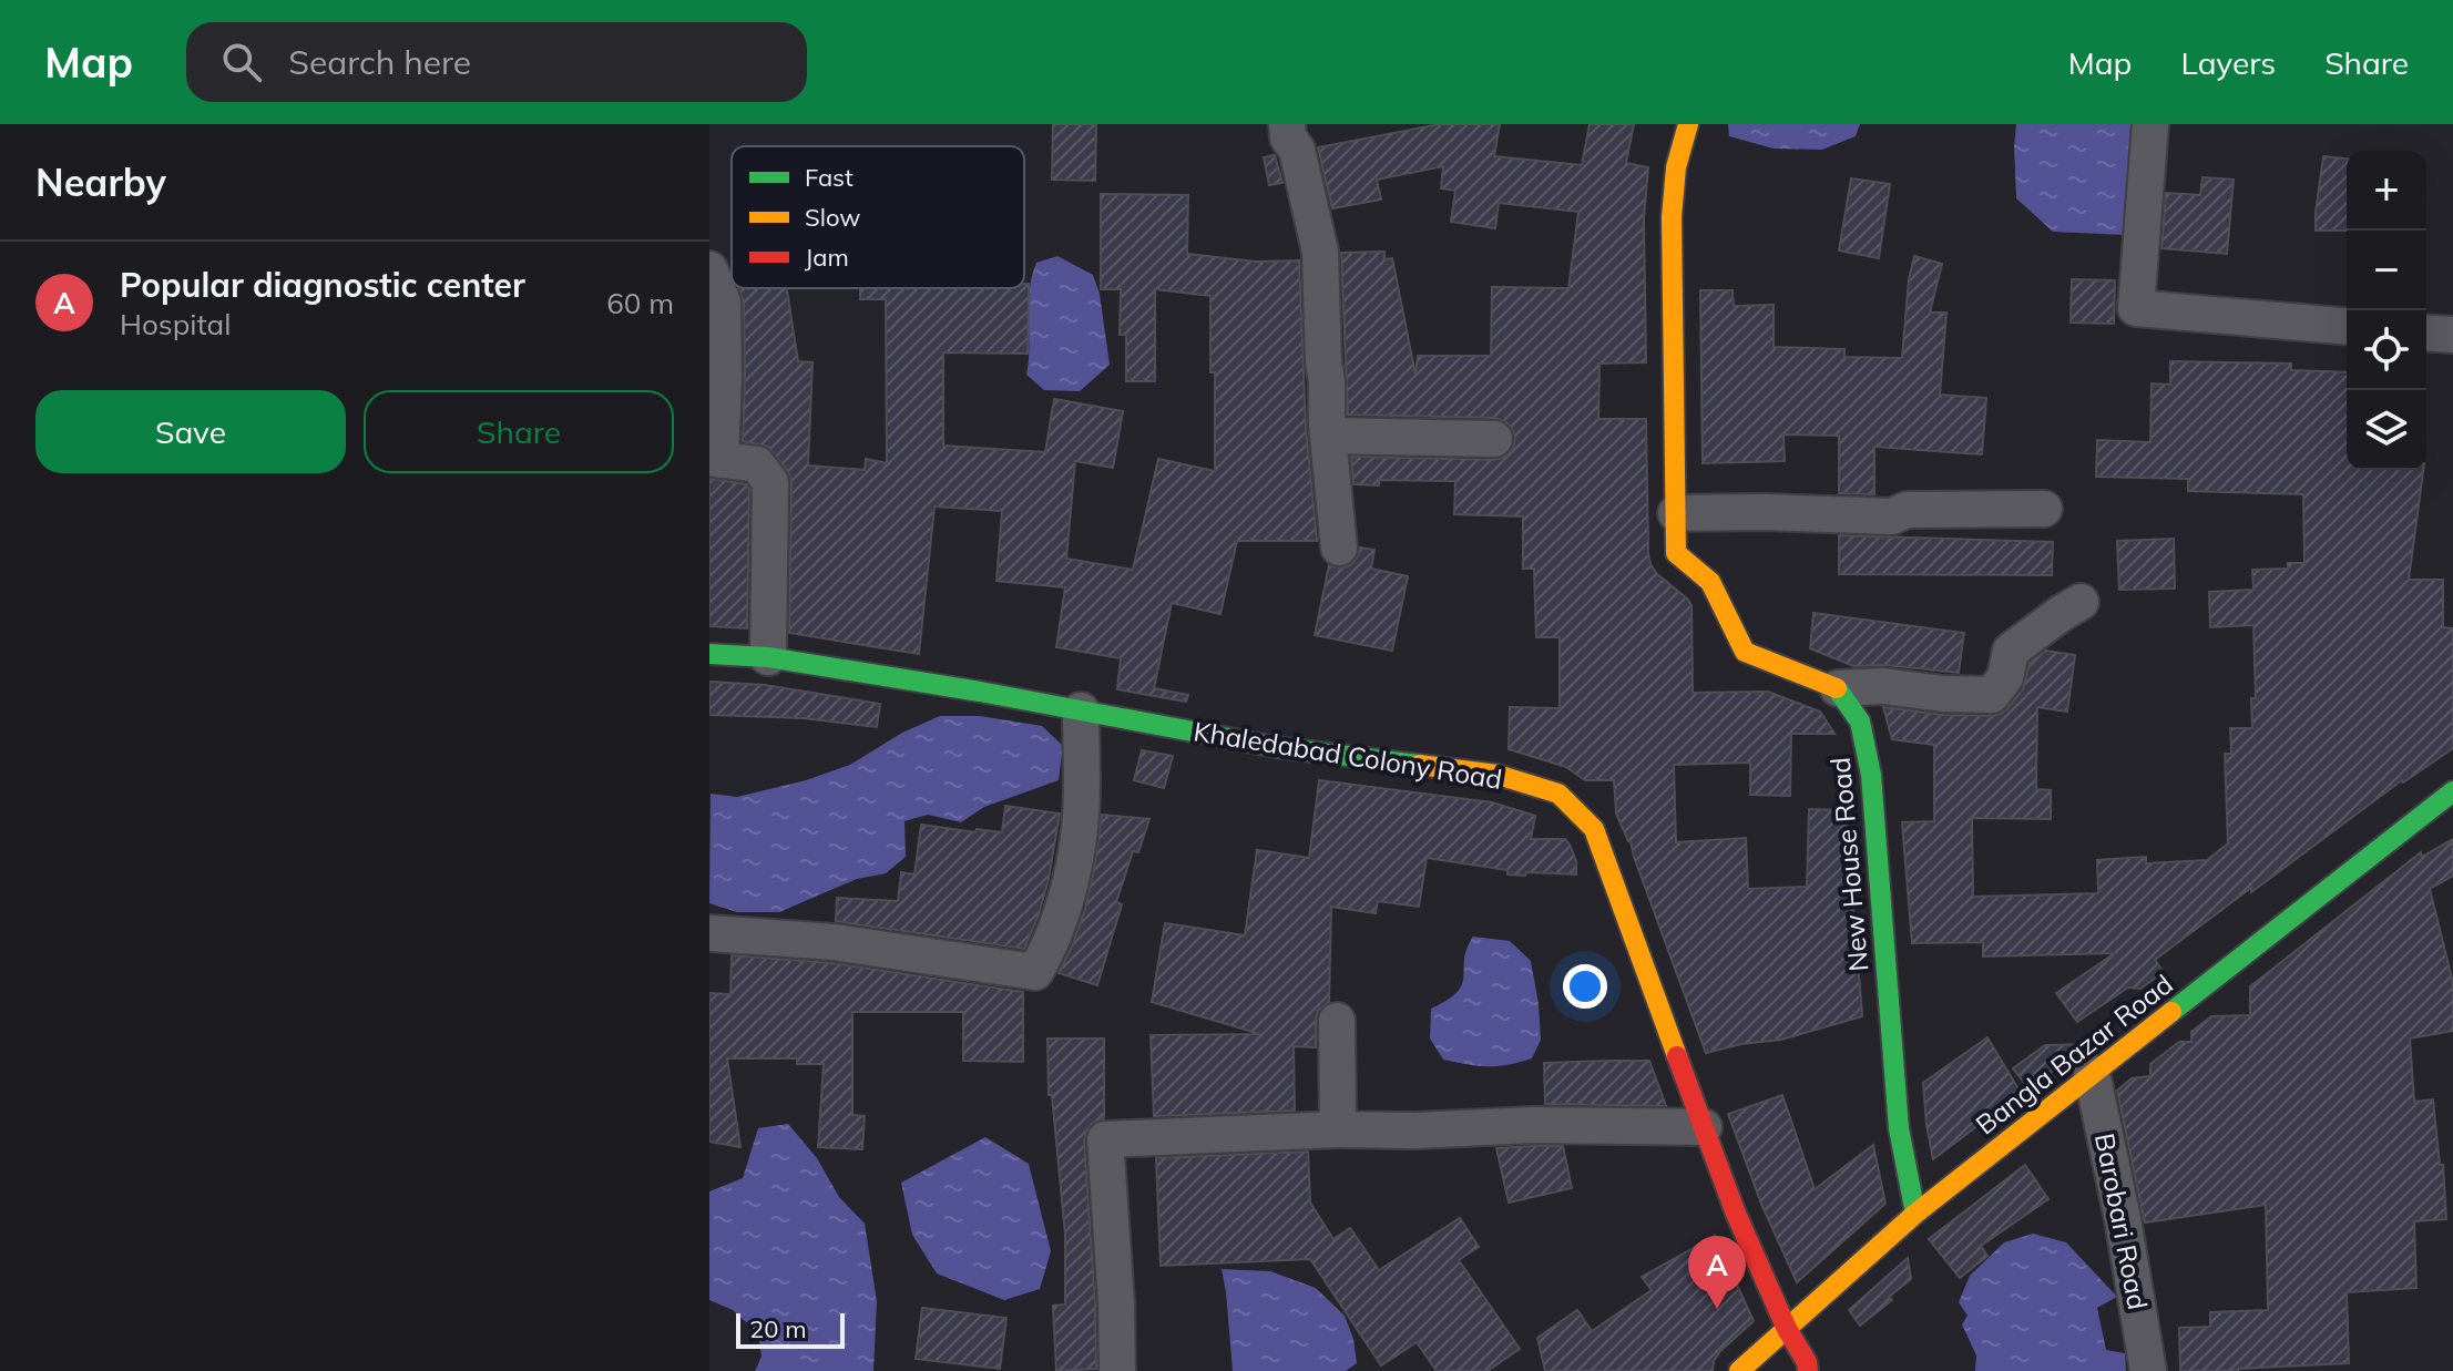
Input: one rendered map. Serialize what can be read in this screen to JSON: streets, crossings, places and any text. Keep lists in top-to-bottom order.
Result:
{
  "streets": {
    "street": [
      "Khaledabad Colony Road",
      "New House Road",
      "Bangla Bazar Road",
      "Barobari Road"
    ]
  },
  "crossings": [
    ["Khaledabad Colony Road", "Bangla Bazar Road"],
    ["New House Road", "Bangla Bazar Road"],
    ["Bangla Bazar Road", "Barobari Road"]
  ],
  "legend": ["Fast", "Slow", "Jam"],
  "scale_bar": "20 m",
  "page": {
    "header": "Map",
    "search": "Search here",
    "nav": ["Map", "Layers", "Share"],
    "heading": "Nearby",
    "map_buttons": ["+", "−"],
    "list": [
      {
        "mark": "A",
        "name": "Popular diagnostic center",
        "note": "Hospital",
        "value": "60 m"
      }
    ],
    "buttons": ["Save", "Share"],
    "pins": "A",
    "scale": "20 m"
  }
}
